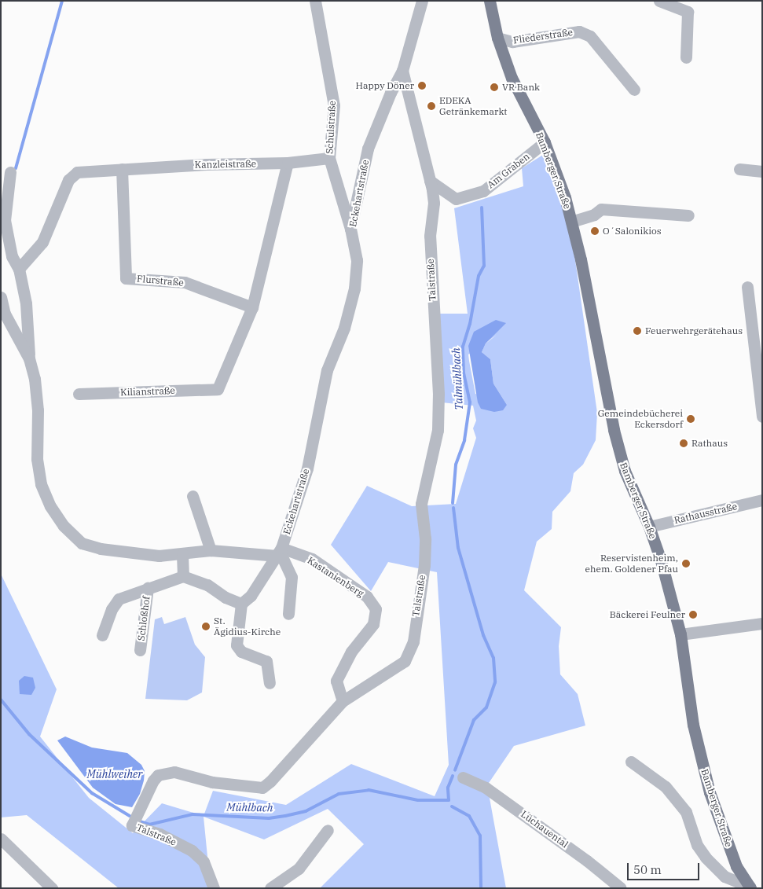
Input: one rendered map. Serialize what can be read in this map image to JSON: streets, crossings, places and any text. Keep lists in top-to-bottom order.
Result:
{
  "streets": {
    "main road": ["Bamberger Straße"],
    "street": [
      "Fliederstraße",
      "Schulstraße",
      "Kanzleistraße",
      "Am Graben",
      "Eckehartstraße",
      "Talstraße",
      "Flurstraße",
      "Kilianstraße",
      "Rathausstraße",
      "Kastanienberg",
      "Schloßhof",
      "Lüchauental"
    ]
  },
  "crossings": [
    ["Fliederstraße", "Bamberger Straße"],
    ["Schulstraße", "Kanzleistraße"],
    ["Schulstraße", "Eckehartstraße"],
    ["Kanzleistraße", "Flurstraße"],
    ["Am Graben", "Bamberger Straße"],
    ["Am Graben", "Talstraße"],
    ["Bamberger Straße", "Rathausstraße"],
    ["Eckehartstraße", "Talstraße"],
    ["Eckehartstraße", "Kastanienberg"],
    ["Talstraße", "Kastanienberg"],
    ["Flurstraße", "Kilianstraße"]
  ],
  "water": ["Talmühlbach", "Mühlweiher", "Mühlbach"],
  "places": [
    "Happy Döner",
    "VR Bank",
    "EDEKA Getränkemarkt",
    "O´Salonikios",
    "Feuerwehrgerätehaus",
    "Gemeindebücherei Eckersdorf",
    "Rathaus",
    "Reservistenheim, ehem. Goldener Pfau",
    "Bäckerei Feulner",
    "St. Ägidius-Kirche"
  ],
  "scale_bar": "50 m"
}
